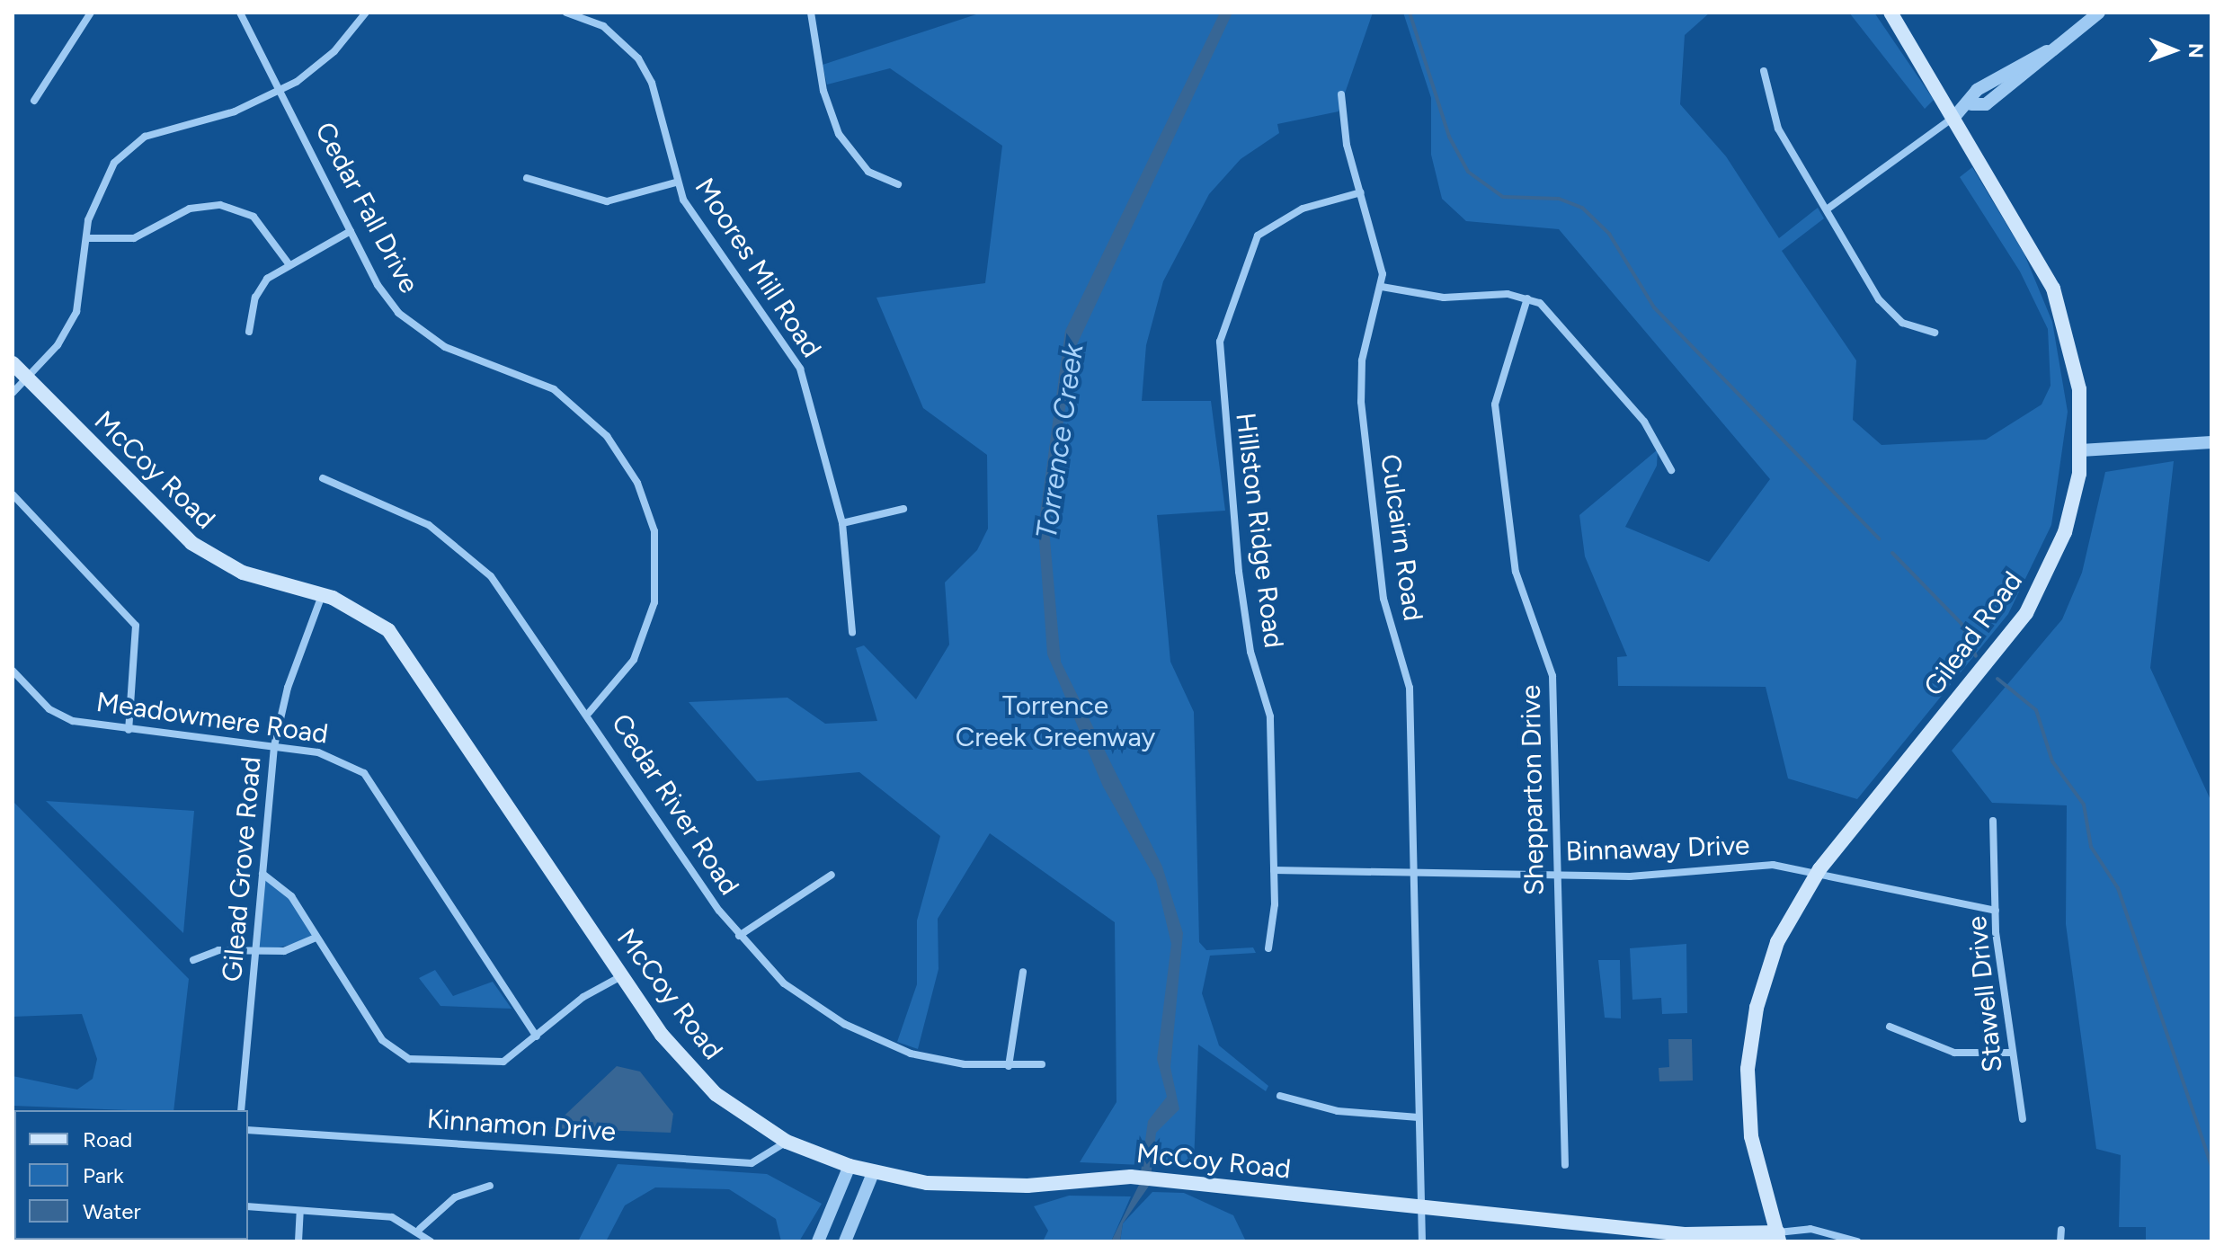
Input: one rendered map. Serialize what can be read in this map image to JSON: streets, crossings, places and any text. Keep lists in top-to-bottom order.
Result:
{
  "streets": {
    "main road": ["McCoy Road", "Gilead Road"],
    "street": [
      "Cedar Fall Drive",
      "Moores Mill Road",
      "Hillston Ridge Road",
      "Culcairn Road",
      "Meadowmere Road",
      "Shepparton Drive",
      "Cedar River Road",
      "Binnaway Drive",
      "Gilead Grove Road",
      "Stawell Drive",
      "Kinnamon Drive"
    ]
  },
  "crossings": [
    ["Cedar Fall Drive", "Cedar River Road"],
    ["McCoy Road", "Culcairn Road"],
    ["McCoy Road", "Gilead Road"],
    ["McCoy Road", "Gilead Grove Road"],
    ["McCoy Road", "Kinnamon Drive"],
    ["Hillston Ridge Road", "Culcairn Road"],
    ["Hillston Ridge Road", "Binnaway Drive"],
    ["Culcairn Road", "Binnaway Drive"],
    ["Gilead Road", "Binnaway Drive"],
    ["Meadowmere Road", "Gilead Grove Road"],
    ["Shepparton Drive", "Binnaway Drive"],
    ["Binnaway Drive", "Stawell Drive"]
  ],
  "water": ["Torrence Creek"],
  "parks": ["Torrence Creek Greenway"],
  "legend": ["Road", "Park", "Water"],
  "north": "right"
}
